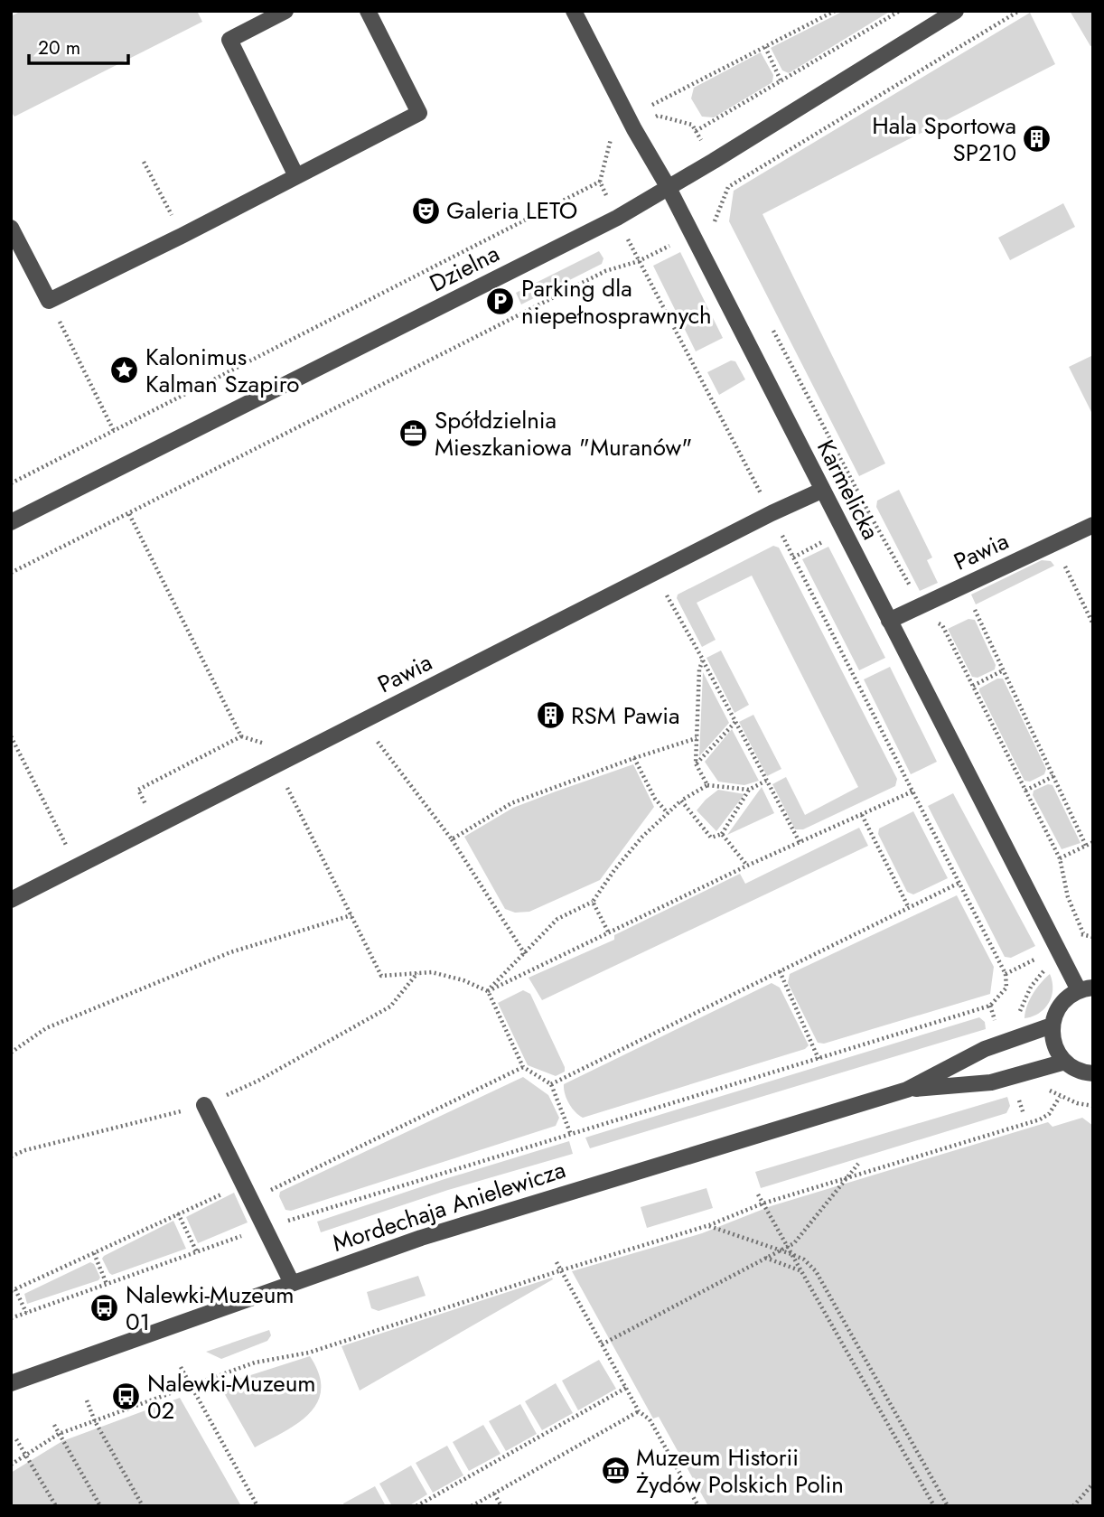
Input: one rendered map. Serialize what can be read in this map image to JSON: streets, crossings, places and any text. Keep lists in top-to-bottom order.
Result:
{
  "streets": {
    "street": [
      "Dzielna",
      "Karmelicka",
      "Pawia",
      "Mordechaja Anielewicza"
    ]
  },
  "crossings": [
    ["Dzielna", "Karmelicka"],
    ["Karmelicka", "Pawia"]
  ],
  "places": {
    "building": ["Hala Sportowa SP210", "RSM Pawia"],
    "theatre": ["Galeria LETO"],
    "parking": ["Parking dla niepełnosprawnych"],
    "place": ["Kalonimus Kalman Szapiro"],
    "office": ["Spółdzielnia Mieszkaniowa \"Muranów\""],
    "bus stop": ["Nalewki-Muzeum 01", "Nalewki-Muzeum 02"],
    "museum": ["Muzeum Historii Żydów Polskich Polin"]
  },
  "scale_bar": "20 m"
}
